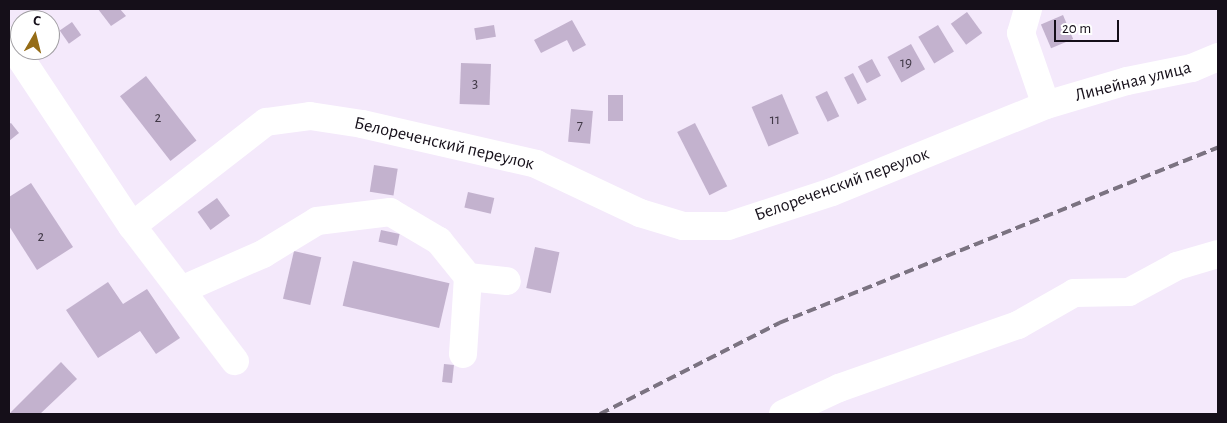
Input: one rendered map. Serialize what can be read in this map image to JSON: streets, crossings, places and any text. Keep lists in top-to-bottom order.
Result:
{
  "streets": {
    "street": ["Линейная улица", "Белореченский переулок"]
  },
  "crossings": [
    ["Линейная улица", "Белореченский переулок"]
  ],
  "house_numbers": [
    "19",
    "3",
    "2",
    "11",
    "7",
    "2"
  ],
  "scale_bar": "20 m",
  "north": "top"
}
